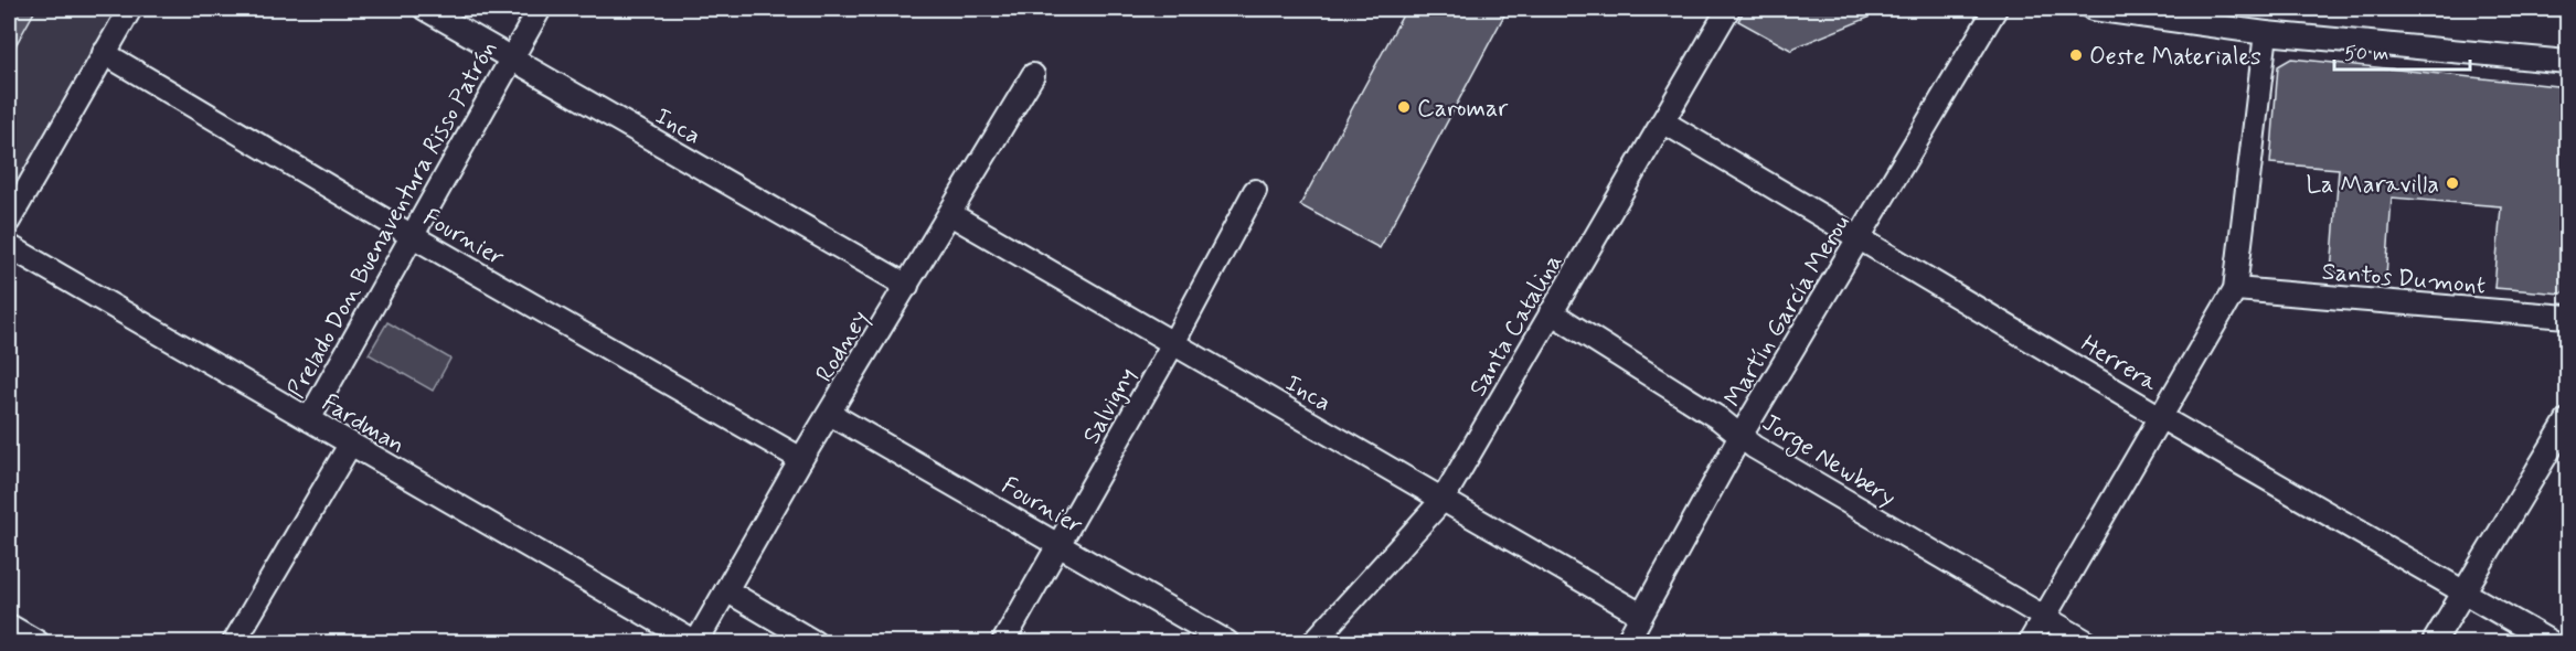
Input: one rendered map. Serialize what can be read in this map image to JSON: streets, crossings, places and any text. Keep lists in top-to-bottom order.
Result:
{
  "streets": {
    "street": [
      "Inca",
      "Prelado Don Buenaventura Risso Patrón",
      "Fournier",
      "Santos Dumont",
      "Martín García Merou",
      "Santa Catalina",
      "Rodney",
      "Herrera",
      "Salvigny",
      "Fardman",
      "Jorge Newbery"
    ]
  },
  "crossings": [
    ["Inca", "Prelado Don Buenaventura Risso Patrón"],
    ["Inca", "Martín García Merou"],
    ["Inca", "Santa Catalina"],
    ["Inca", "Rodney"],
    ["Inca", "Salvigny"],
    ["Prelado Don Buenaventura Risso Patrón", "Fournier"],
    ["Prelado Don Buenaventura Risso Patrón", "Fardman"],
    ["Fournier", "Rodney"],
    ["Fournier", "Salvigny"],
    ["Martín García Merou", "Herrera"],
    ["Martín García Merou", "Jorge Newbery"],
    ["Santa Catalina", "Herrera"],
    ["Santa Catalina", "Jorge Newbery"],
    ["Rodney", "Fardman"]
  ],
  "places": ["Oeste Materiales", "Caromar", "La Maravilla"],
  "scale_bar": "50 m"
}
